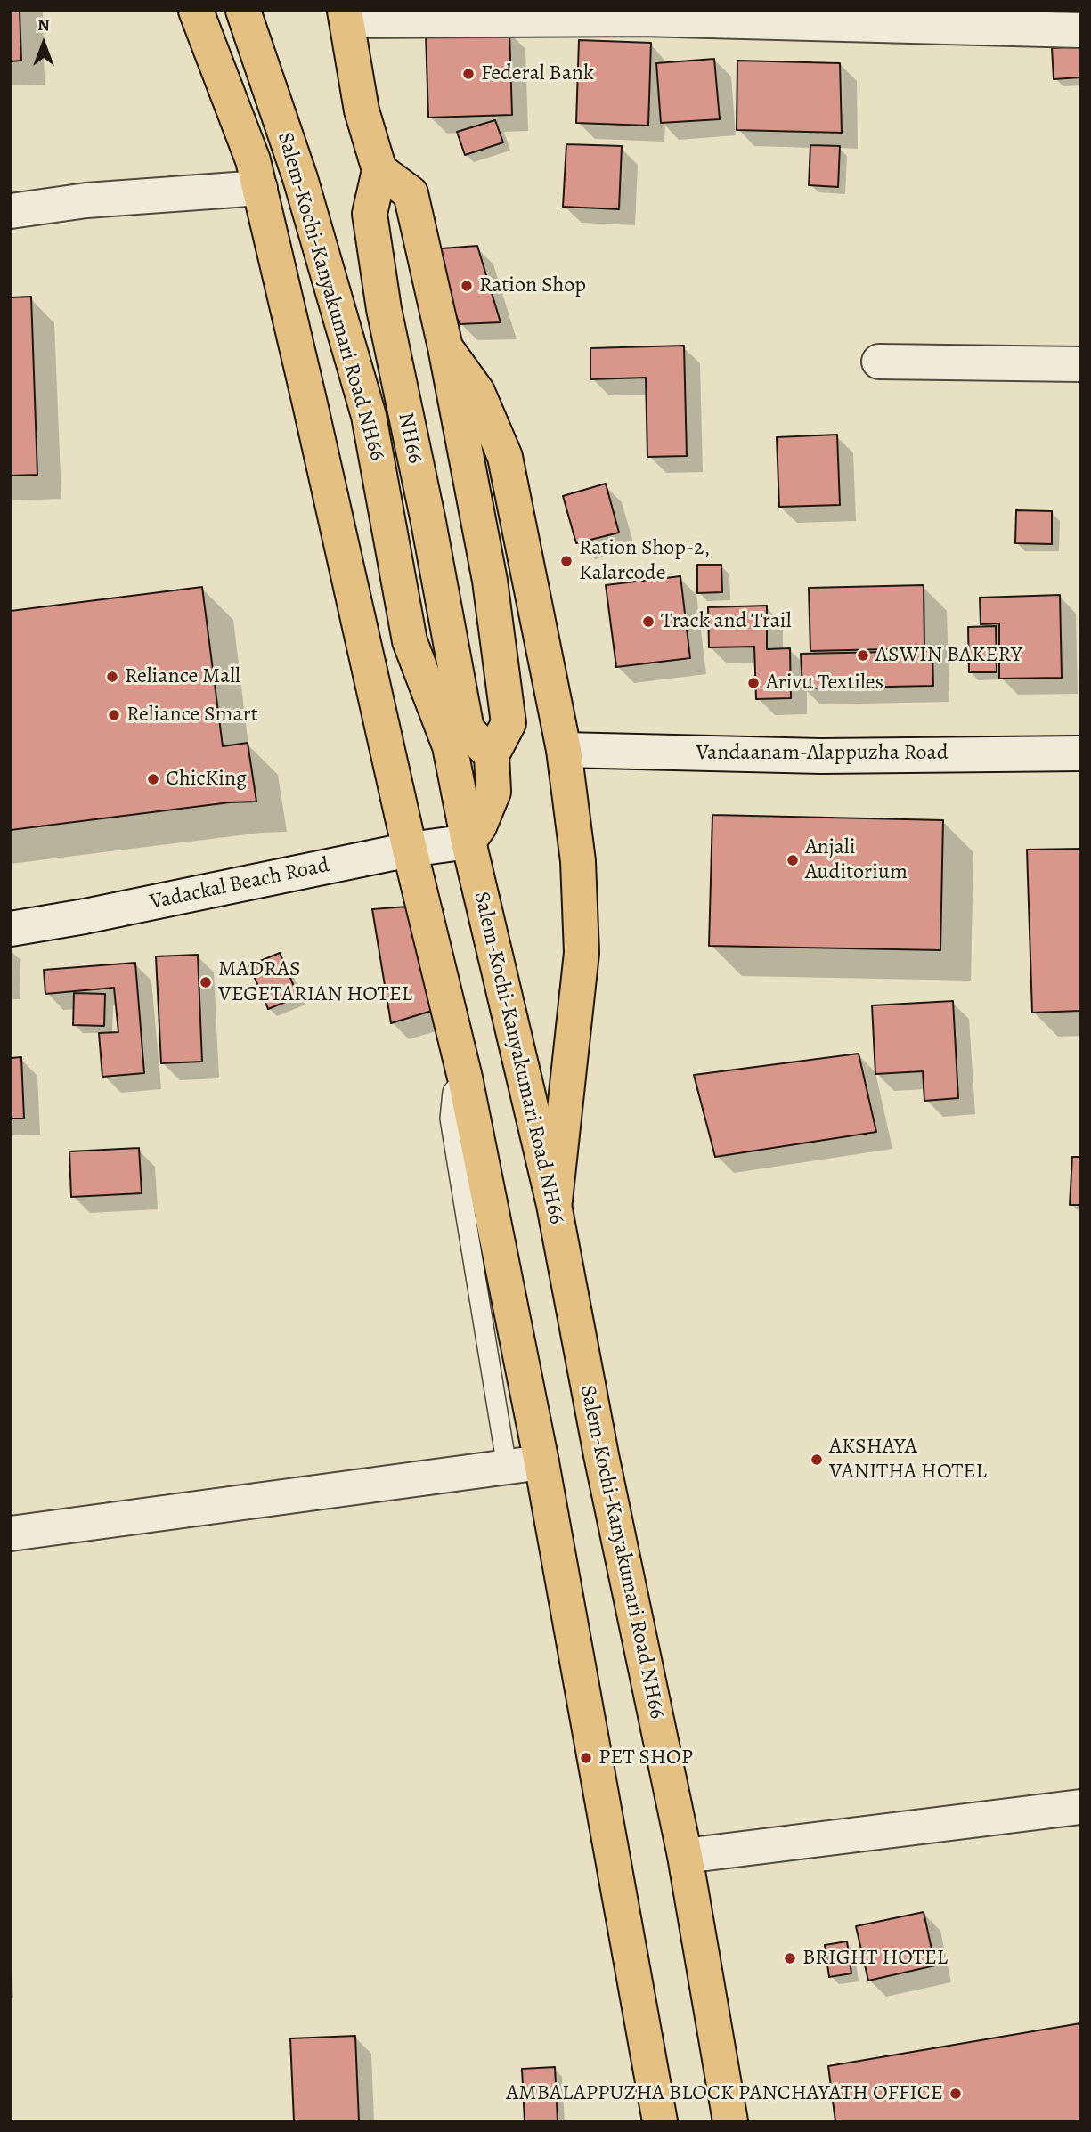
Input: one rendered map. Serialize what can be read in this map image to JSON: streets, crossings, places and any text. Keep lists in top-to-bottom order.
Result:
{
  "streets": {
    "main road": ["Salem-Kochi-Kanyakumari Road NH66", "NH66"],
    "street": ["Vandaanam-Alappuzha Road", "Vadackal Beach Road"]
  },
  "crossings": [
    ["Salem-Kochi-Kanyakumari Road NH66", "Vadackal Beach Road"]
  ],
  "places": [
    "Federal Bank",
    "Ration Shop",
    "Ration Shop-2, Kalarcode",
    "Track and Trail",
    "ASWIN BAKERY",
    "Reliance Mall",
    "Arivu Textiles",
    "Reliance Smart",
    "ChicKing",
    "Anjali Auditorium",
    "MADRAS VEGETARIAN HOTEL",
    "AKSHAYA VANITHA HOTEL",
    "PET SHOP",
    "BRIGHT HOTEL",
    "AMBALAPPUZHA BLOCK PANCHAYATH OFFICE"
  ],
  "north": "top"
}
